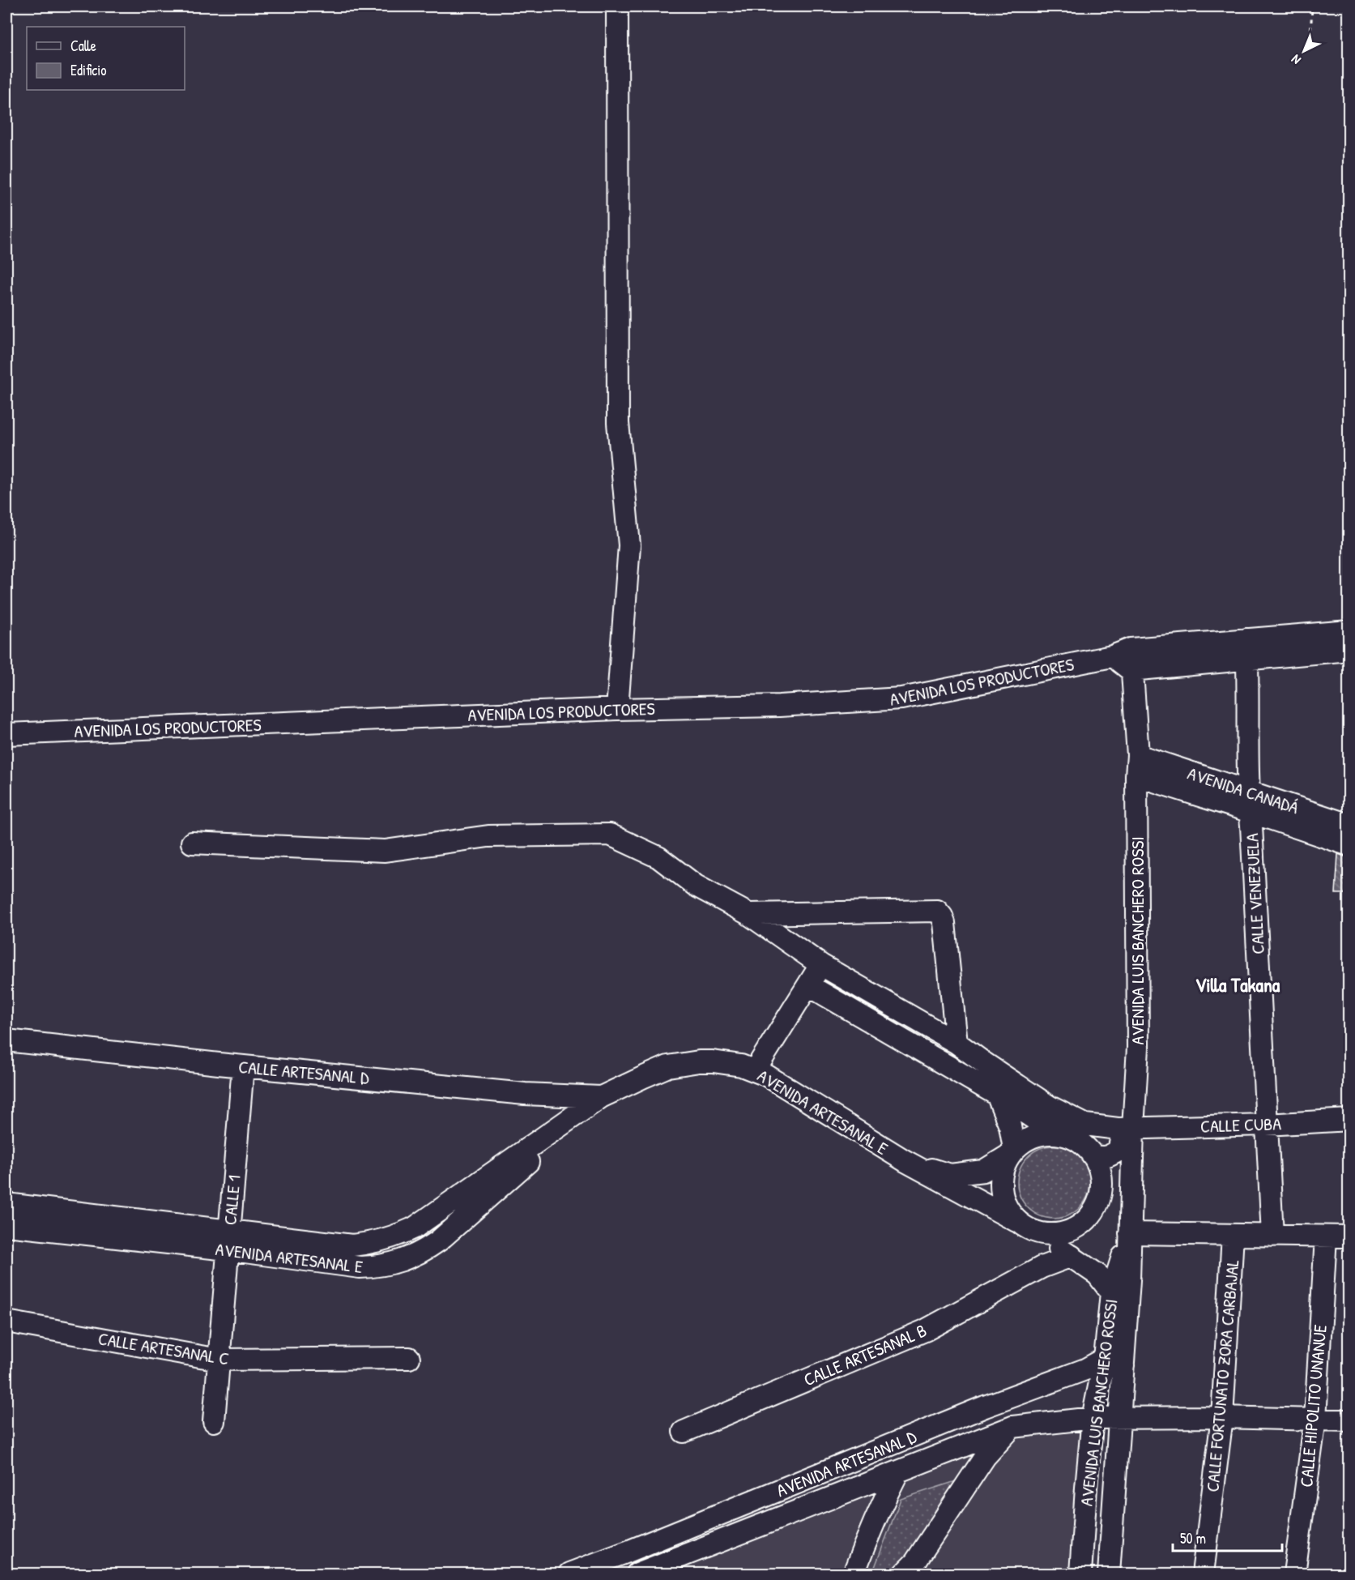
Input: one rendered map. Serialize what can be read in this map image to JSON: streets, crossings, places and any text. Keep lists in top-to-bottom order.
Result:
{
  "streets": {
    "street": [
      "AVENIDA LOS PRODUCTORES",
      "AVENIDA CANADÁ",
      "CALLE VENEZUELA",
      "AVENIDA LUIS BANCHERO ROSSI",
      "CALLE ARTESANAL D",
      "AVENIDA ARTESANAL E",
      "CALLE CUBA",
      "CALLE 1",
      "CALLE ARTESANAL C",
      "CALLE ARTESANAL B",
      "CALLE FORTUNATO ZORA CARBAJAL",
      "CALLE HIPOLITO UNANUE",
      "AVENIDA ARTESANAL D"
    ]
  },
  "crossings": [
    ["AVENIDA LOS PRODUCTORES", "CALLE VENEZUELA"],
    ["AVENIDA LOS PRODUCTORES", "AVENIDA LUIS BANCHERO ROSSI"],
    ["AVENIDA CANADÁ", "CALLE VENEZUELA"],
    ["AVENIDA CANADÁ", "AVENIDA LUIS BANCHERO ROSSI"],
    ["CALLE VENEZUELA", "CALLE CUBA"],
    ["AVENIDA LUIS BANCHERO ROSSI", "CALLE CUBA"],
    ["AVENIDA LUIS BANCHERO ROSSI", "AVENIDA ARTESANAL D"],
    ["CALLE ARTESANAL D", "AVENIDA ARTESANAL E"],
    ["CALLE ARTESANAL D", "CALLE 1"],
    ["AVENIDA ARTESANAL E", "CALLE 1"],
    ["CALLE 1", "CALLE ARTESANAL C"],
    ["CALLE FORTUNATO ZORA CARBAJAL", "AVENIDA ARTESANAL D"],
    ["CALLE HIPOLITO UNANUE", "AVENIDA ARTESANAL D"]
  ],
  "districts": ["Villa Takana"],
  "legend": ["Calle", "Edificio"],
  "scale_bar": "50 m",
  "north": "bottom left"
}
